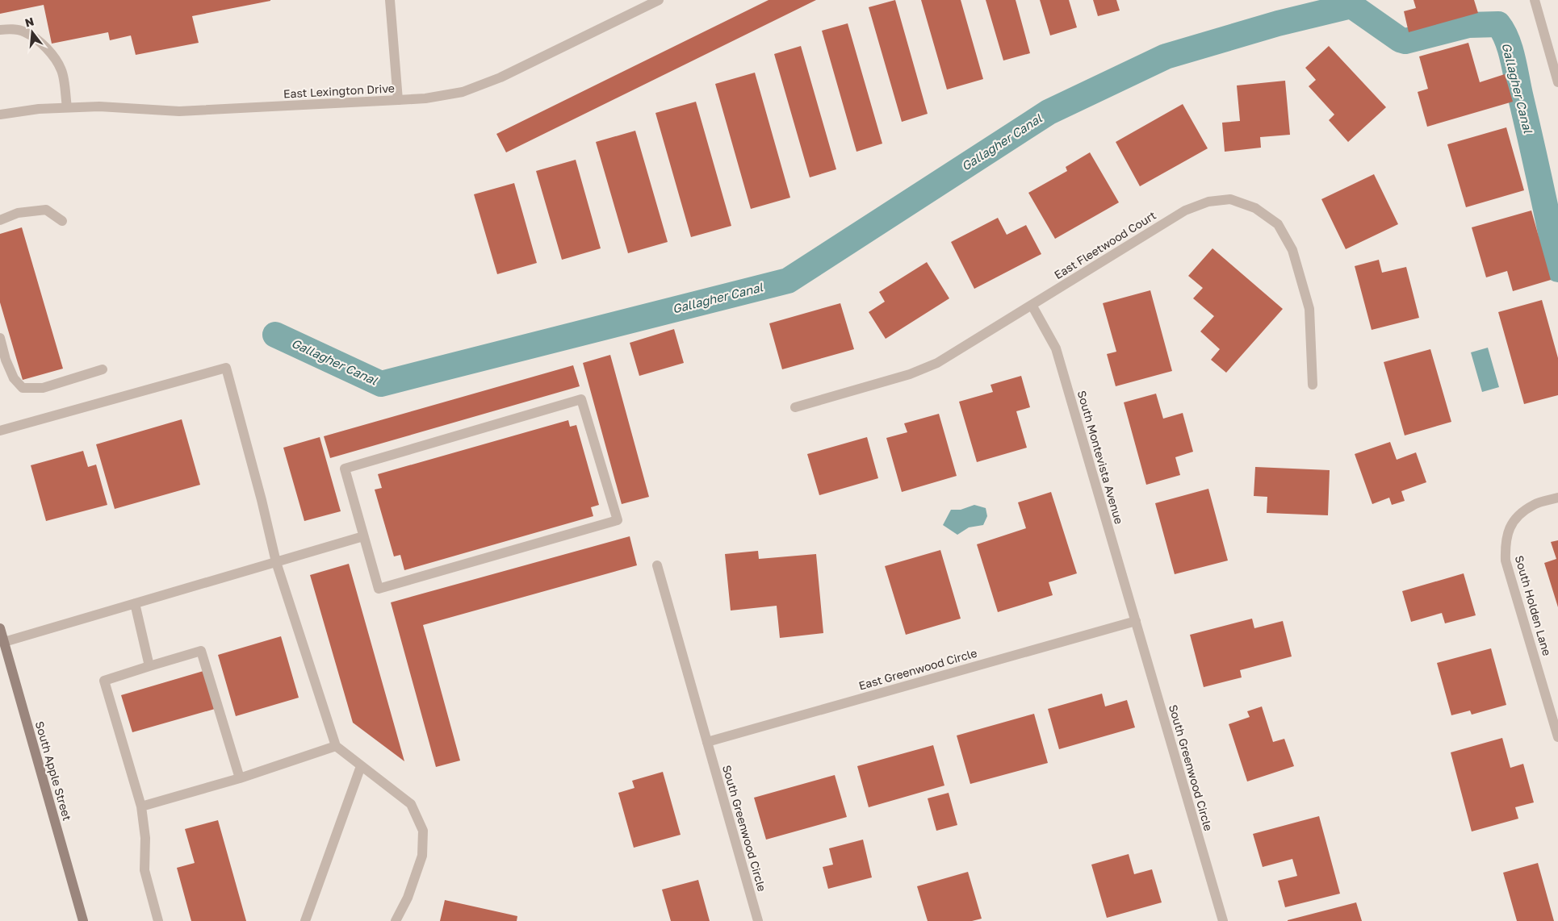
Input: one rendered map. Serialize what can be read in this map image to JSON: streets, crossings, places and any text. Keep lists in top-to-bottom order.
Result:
{
  "streets": {
    "main road": ["South Apple Street"],
    "street": [
      "East Lexington Drive",
      "East Fleetwood Court",
      "South Montevista Avenue",
      "South Holden Lane",
      "East Greenwood Circle",
      "South Greenwood Circle"
    ]
  },
  "crossings": [
    ["East Fleetwood Court", "South Montevista Avenue"],
    ["South Montevista Avenue", "East Greenwood Circle"],
    ["South Montevista Avenue", "South Greenwood Circle"],
    ["East Greenwood Circle", "South Greenwood Circle"]
  ],
  "water": ["Gallagher Canal"],
  "north": "top"
}
